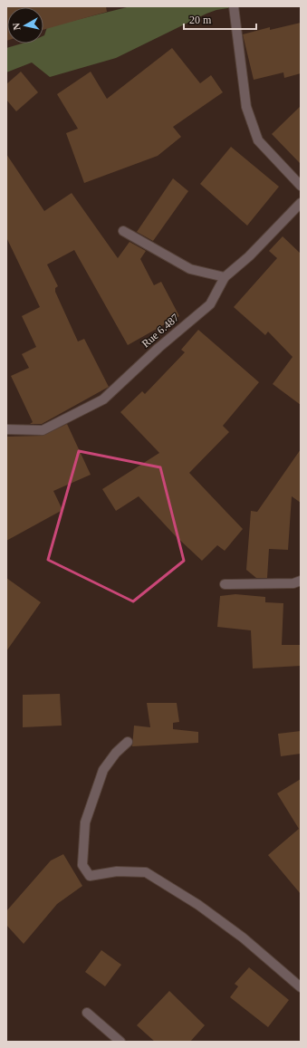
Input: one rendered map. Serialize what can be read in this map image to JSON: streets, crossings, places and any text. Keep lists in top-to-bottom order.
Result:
{
  "streets": {
    "street": ["Rue 6.487"]
  },
  "scale_bar": "20 m",
  "north": "left"
}
